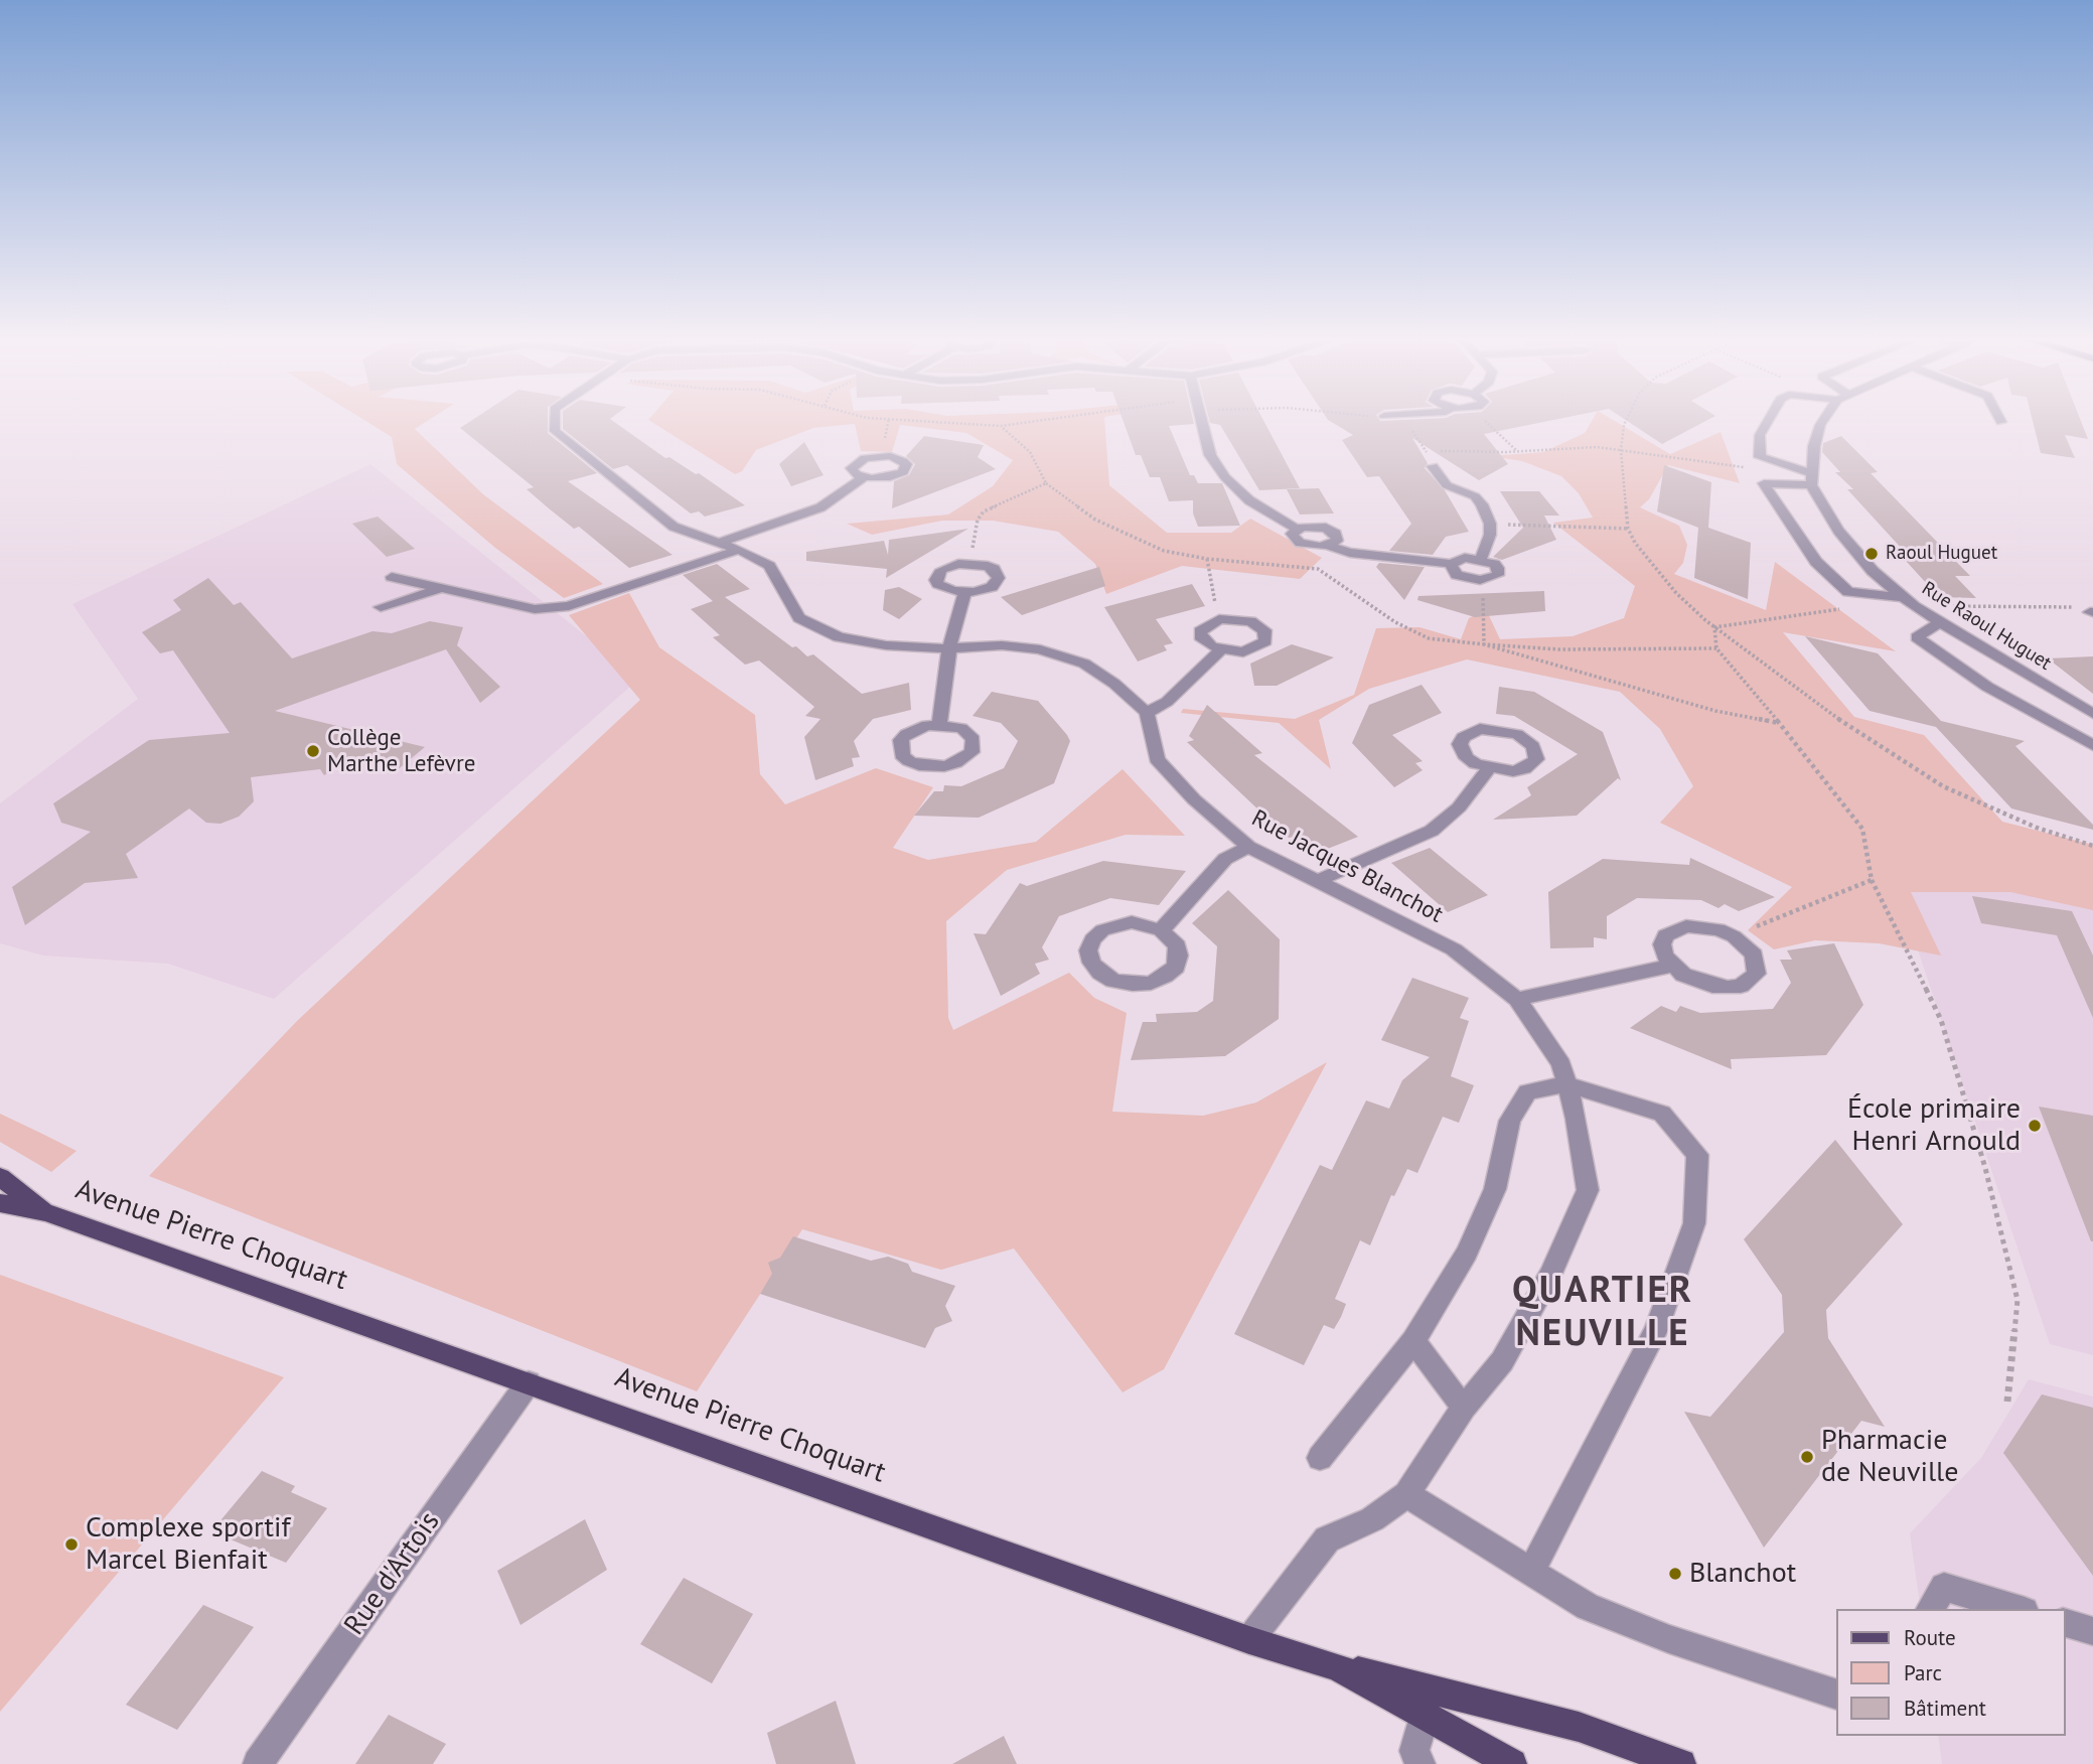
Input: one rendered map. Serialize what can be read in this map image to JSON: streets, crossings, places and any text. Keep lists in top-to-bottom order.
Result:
{
  "streets": {
    "main road": ["Avenue Pierre Choquart"],
    "street": ["Rue Raoul Huguet", "Rue Jacques Blanchot", "Rue d'Artois"]
  },
  "crossings": [
    ["Avenue Pierre Choquart", "Rue d'Artois"]
  ],
  "districts": ["QUARTIER NEUVILLE"],
  "places": [
    "Raoul Huguet",
    "Collège Marthe Lefèvre",
    "École primaire Henri Arnould",
    "Pharmacie de Neuville",
    "Complexe sportif Marcel Bienfait",
    "Blanchot"
  ],
  "legend": ["Route", "Parc", "Bâtiment"]
}
